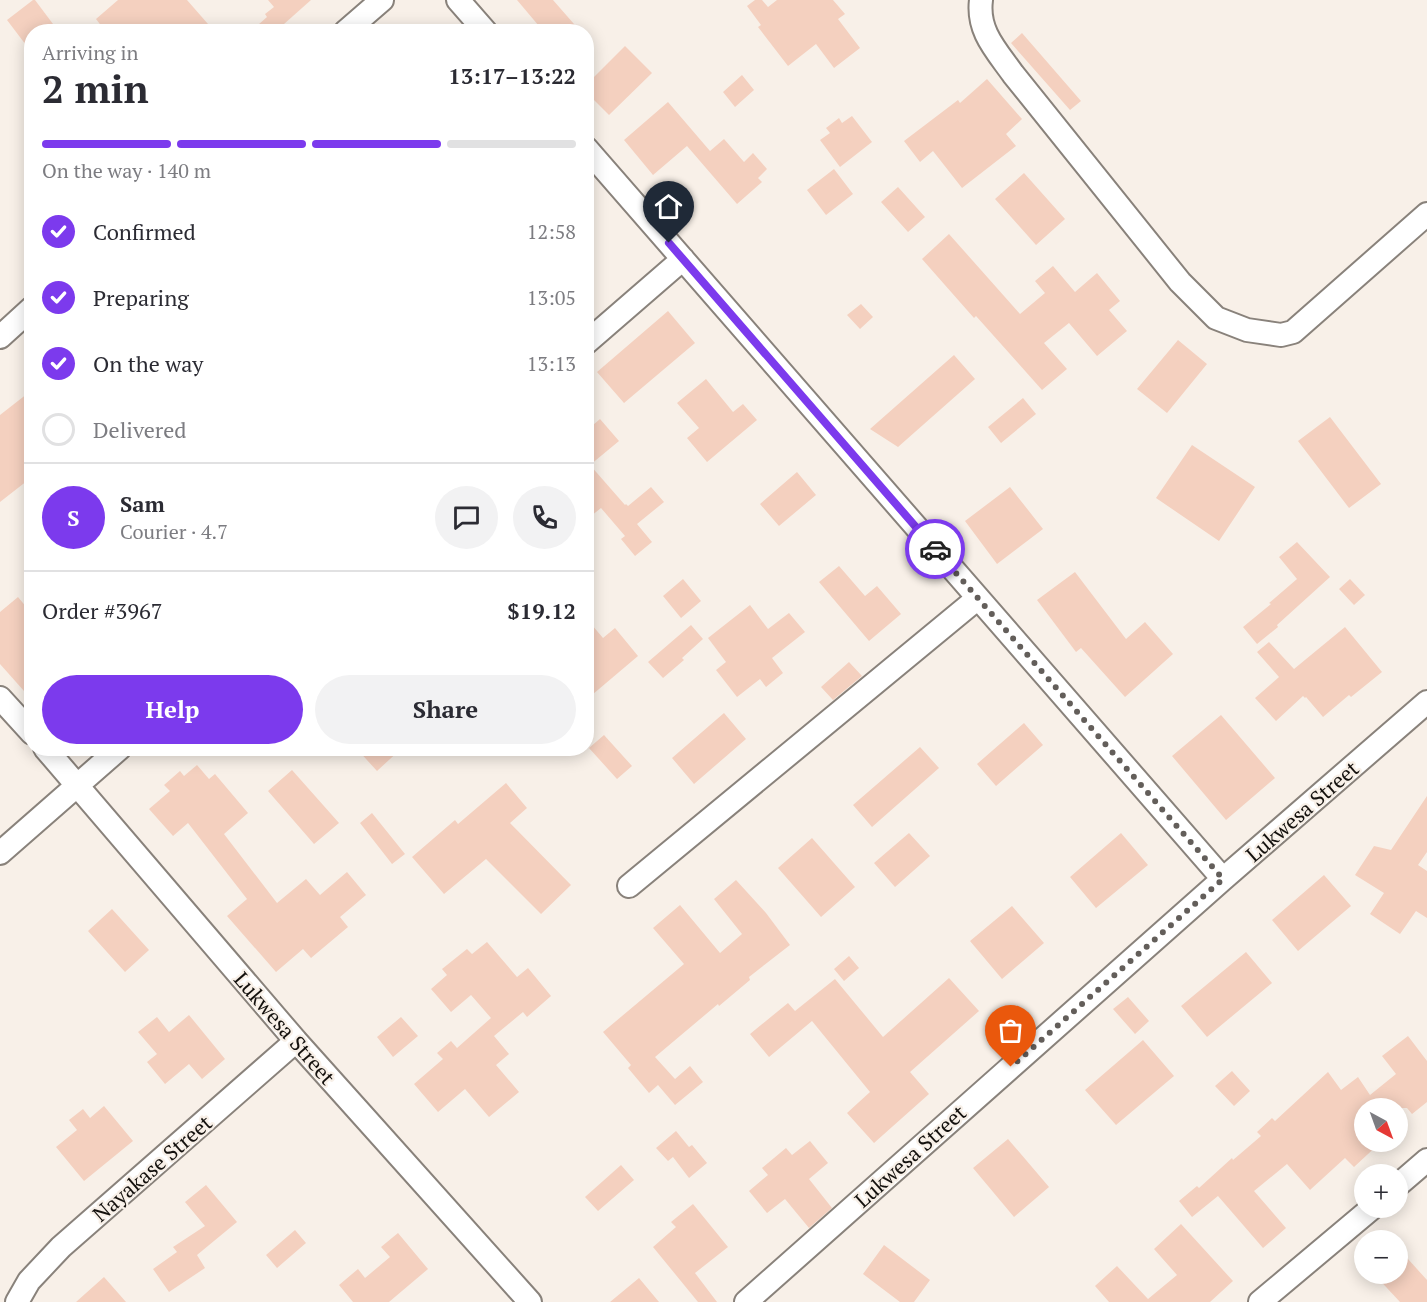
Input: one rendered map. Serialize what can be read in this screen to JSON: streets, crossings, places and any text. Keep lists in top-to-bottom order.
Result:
{
  "streets": {
    "street": ["Lukwesa Street", "Nayakase Street"]
  },
  "crossings": [
    ["Lukwesa Street", "Nayakase Street"]
  ],
  "north": "bottom right",
  "page": {
    "heading": ["2 min", "Arriving in", "13:17–13:22"],
    "panel": [
      "Sam",
      "Courier · 4.7",
      "Order #3967",
      "$19.12"
    ],
    "bar": "On the way · 140 m",
    "list": [
      ["Confirmed", "12:58"],
      ["Preparing", "13:05"],
      ["On the way", "13:13"],
      "Delivered"
    ],
    "round": "S",
    "buttons": ["Help", "Share"],
    "map_buttons": ["+", "−"]
  }
}
